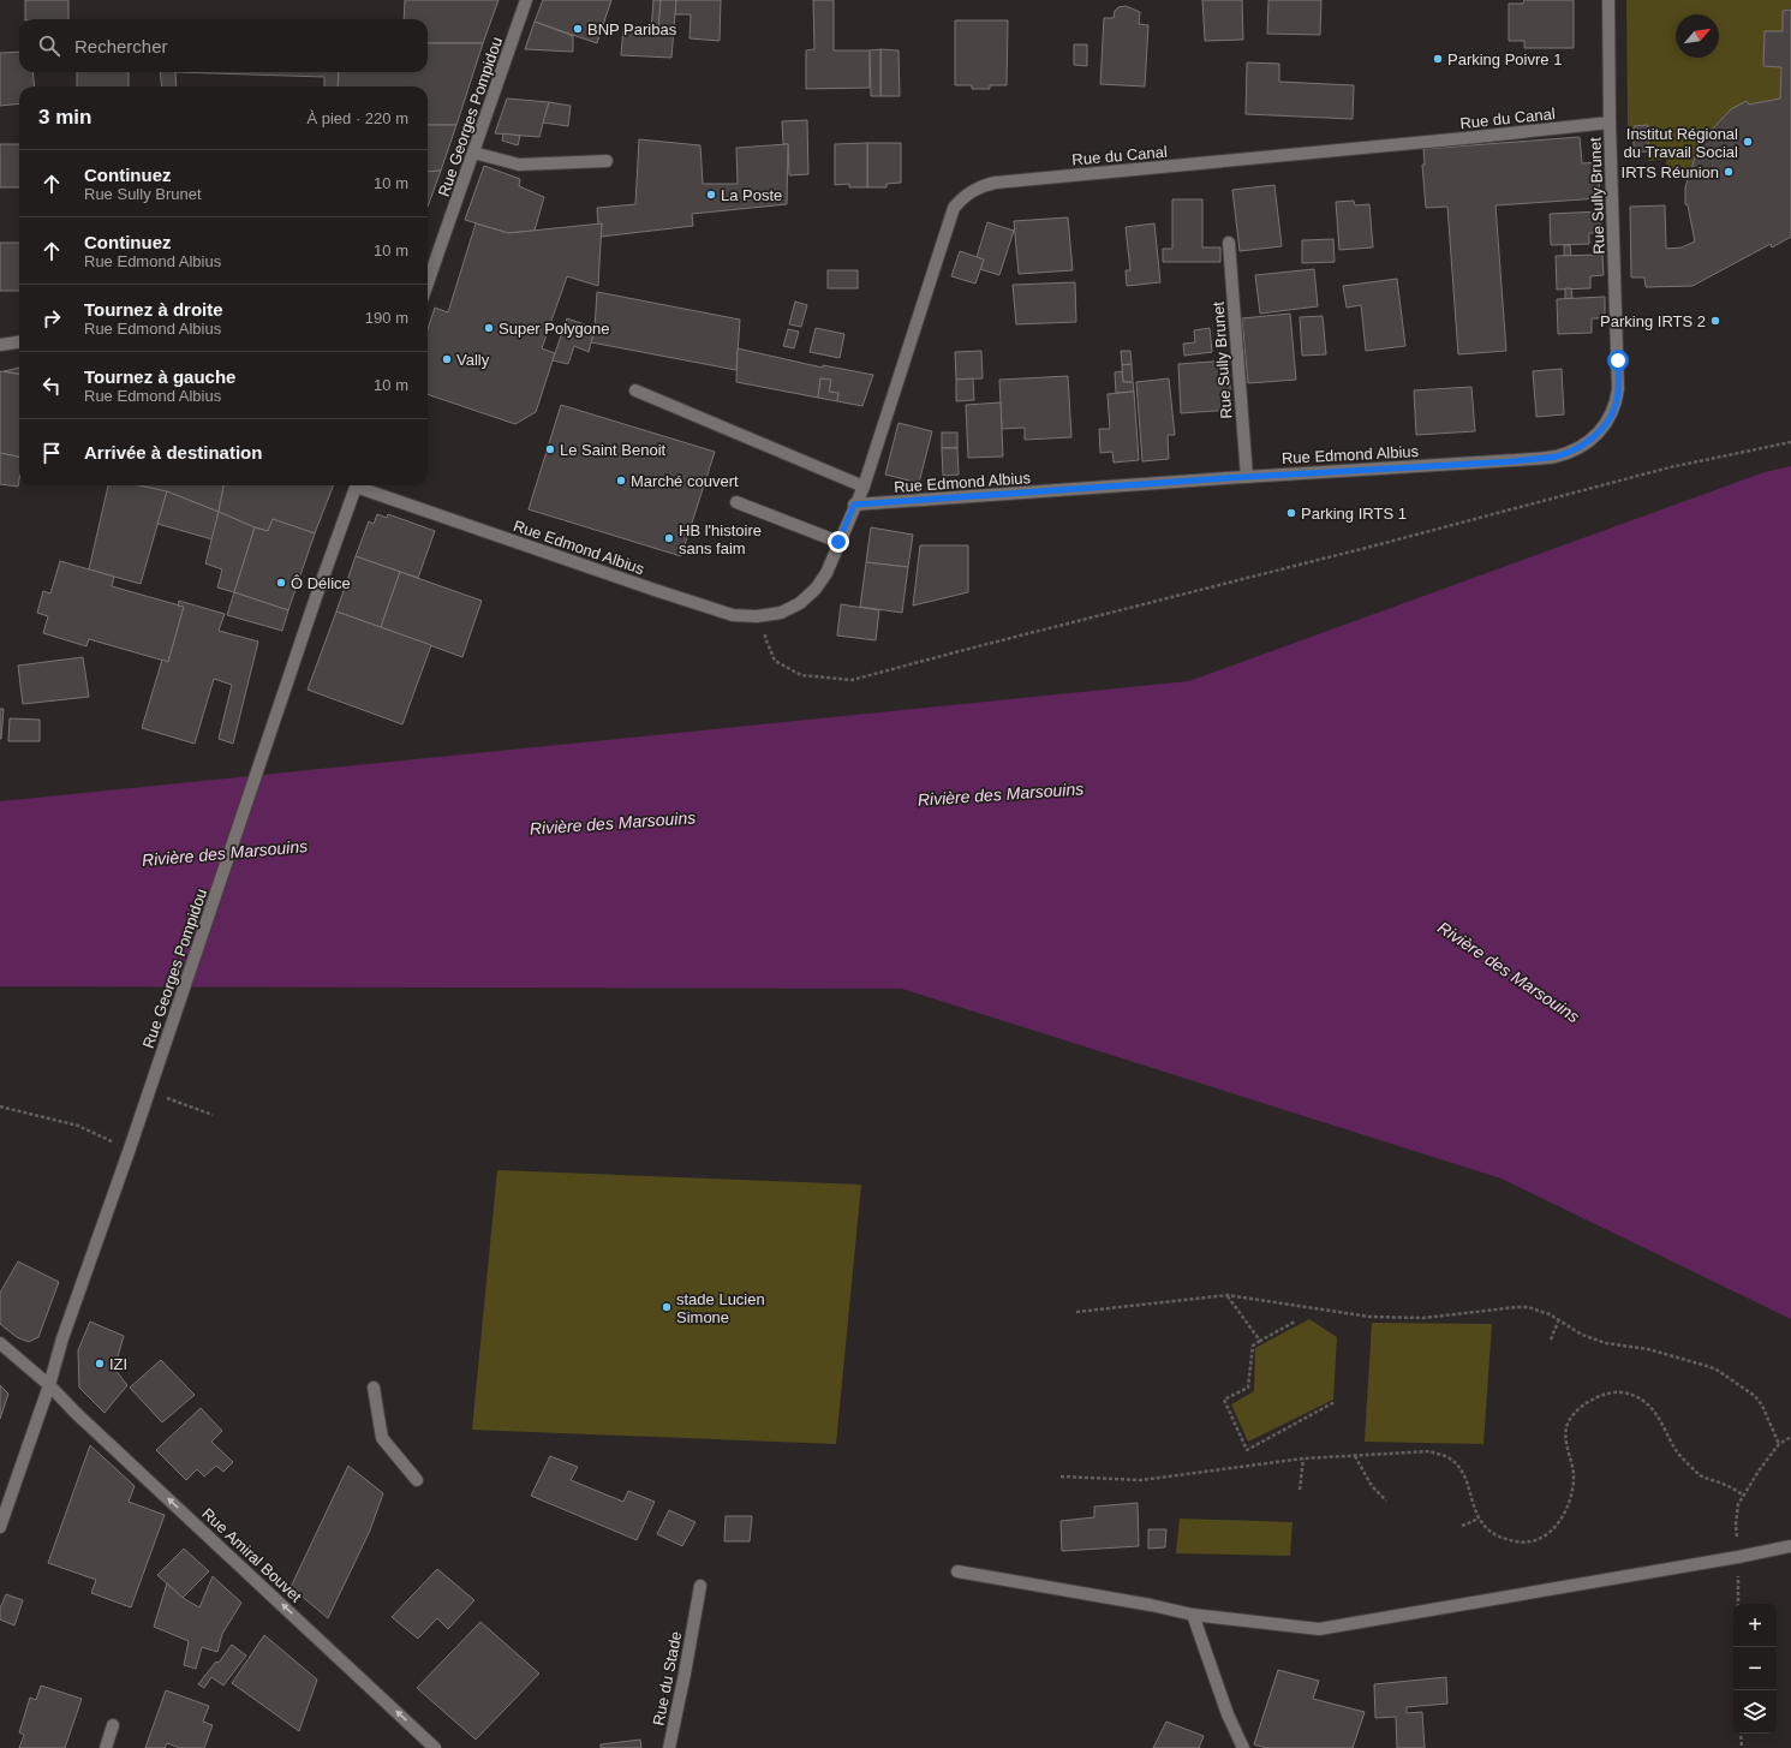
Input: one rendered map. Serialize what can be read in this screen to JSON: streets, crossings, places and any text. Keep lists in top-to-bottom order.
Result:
{
  "streets": {
    "street": [
      "Rue Georges Pompidou",
      "Rue du Canal",
      "Rue Sully Brunet",
      "Rue Edmond Albius",
      "Rue Amiral Bouvet",
      "Rue du Stade"
    ]
  },
  "crossings": [
    ["Rue Georges Pompidou", "Rue Amiral Bouvet"],
    ["Rue du Canal", "Rue Sully Brunet"],
    ["Rue du Canal", "Rue Edmond Albius"],
    ["Rue Sully Brunet", "Rue Edmond Albius"]
  ],
  "one_way": ["Rue Amiral Bouvet"],
  "water": ["Rivière des Marsouins"],
  "places": [
    "BNP Paribas",
    "Parking Poivre 1",
    "Institut Régional du Travail Social",
    "IRTS Réunion",
    "La Poste",
    "Parking IRTS 2",
    "Super Polygone",
    "Vally",
    "Le Saint Benoit",
    "Marché couvert",
    "Parking IRTS 1",
    "HB l'histoire sans faim",
    "Ô Délice",
    "stade Lucien Simone",
    "IZI"
  ],
  "north": "top right",
  "page": {
    "search": "Rechercher",
    "heading": ["3 min", "À pied · 220 m"],
    "list": [
      ["Continuez", "Rue Sully Brunet", "10 m"],
      ["Continuez", "Rue Edmond Albius", "10 m"],
      ["Tournez à droite", "Rue Edmond Albius", "190 m"],
      ["Tournez à gauche", "Rue Edmond Albius", "10 m"],
      "Arrivée à destination"
    ],
    "map_buttons": ["+", "−"]
  }
}
